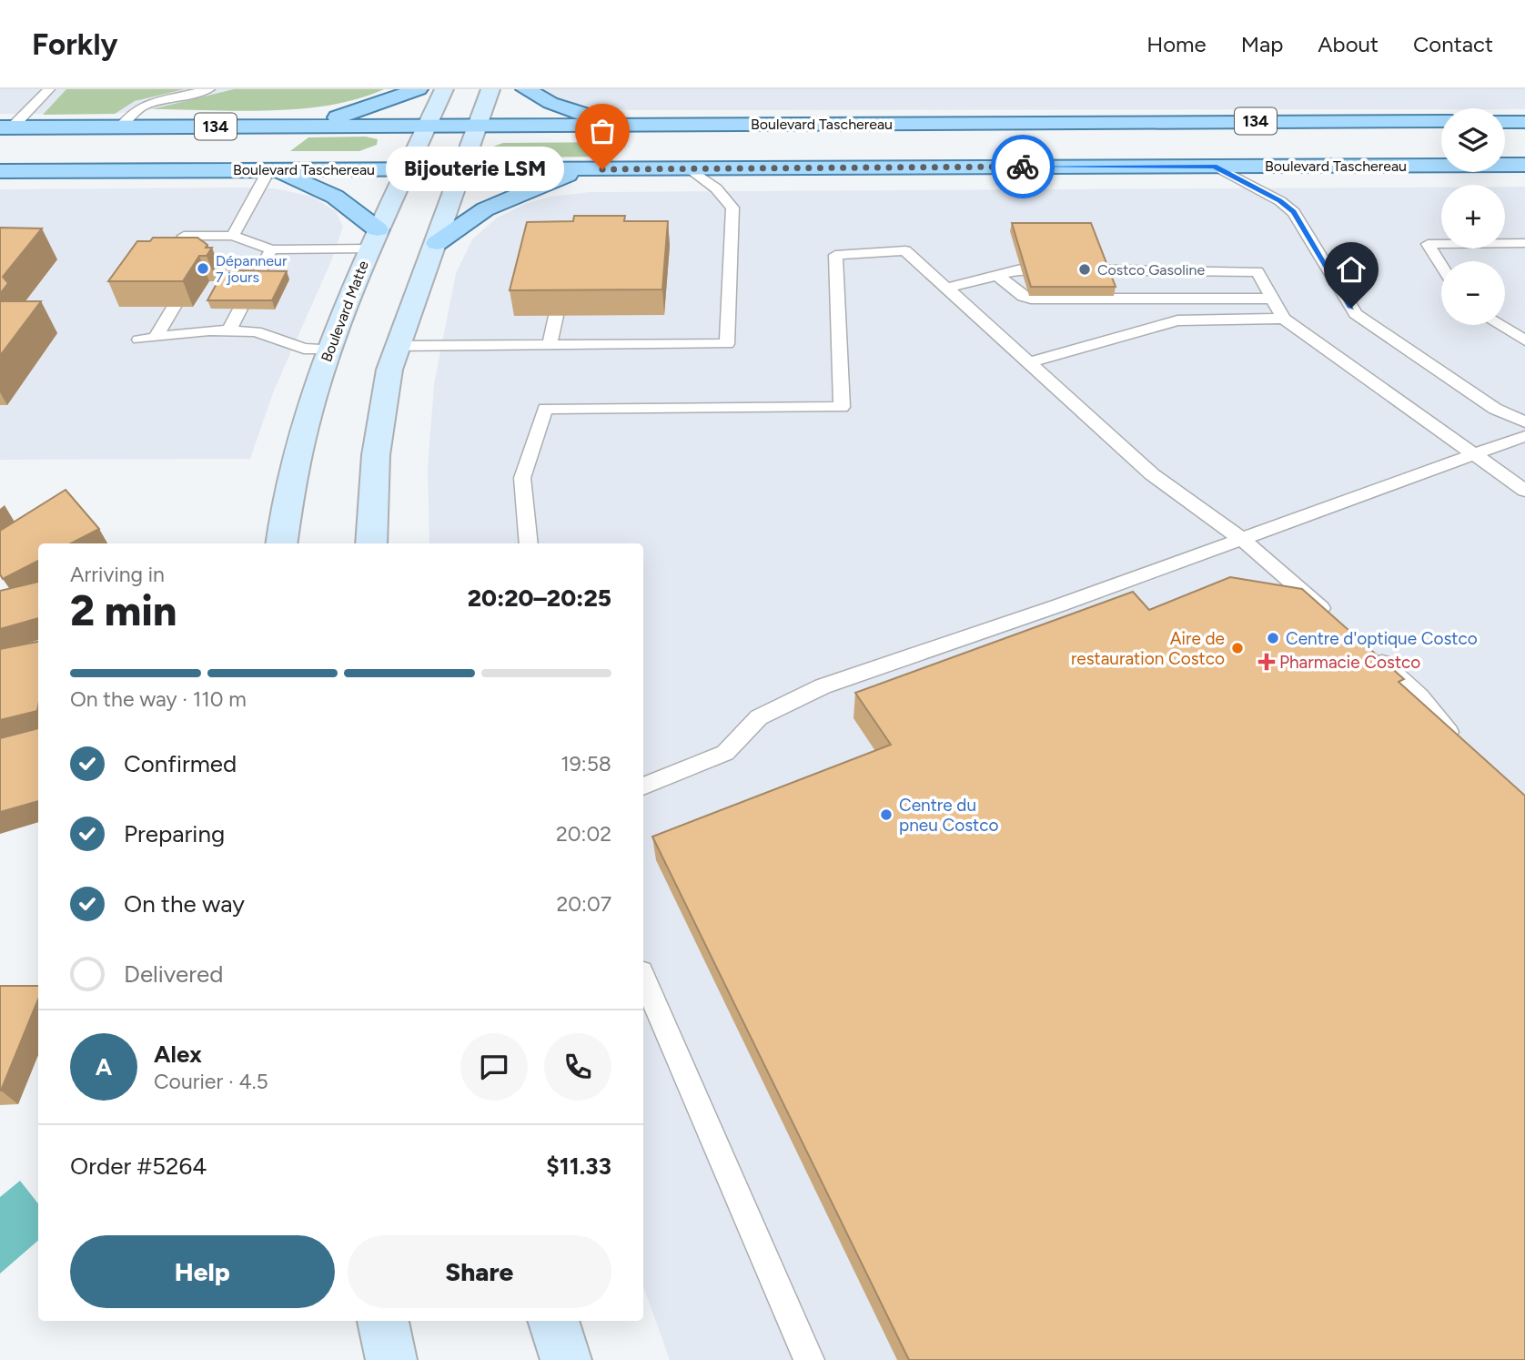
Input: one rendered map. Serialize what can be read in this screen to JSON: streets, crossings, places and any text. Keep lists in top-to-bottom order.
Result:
{
  "streets": {
    "main road": ["134", "Boulevard Taschereau", "Boulevard Matte"]
  },
  "crossings": [
    ["Boulevard Taschereau", "Boulevard Matte"]
  ],
  "places": {
    "other": [
      "Bijouterie LSM",
      "Dépanneur 7 jours",
      "Costco Gasoline",
      "Centre d'optique Costco",
      "Aire de restauration Costco",
      "Centre du pneu Costco"
    ],
    "health": ["Pharmacie Costco"]
  },
  "page": {
    "header": "Forkly",
    "nav": [
      "Home",
      "Map",
      "About",
      "Contact"
    ],
    "map_buttons": ["+", "−"],
    "bubble": "Bijouterie LSM",
    "heading": ["2 min", "Arriving in", "20:20–20:25"],
    "panel": [
      "Alex",
      "Courier · 4.5",
      "Order #5264",
      "$11.33"
    ],
    "bar": "On the way · 110 m",
    "list": [
      ["Confirmed", "19:58"],
      ["Preparing", "20:02"],
      ["On the way", "20:07"],
      "Delivered"
    ],
    "round": "A",
    "buttons": ["Help", "Share"]
  }
}
